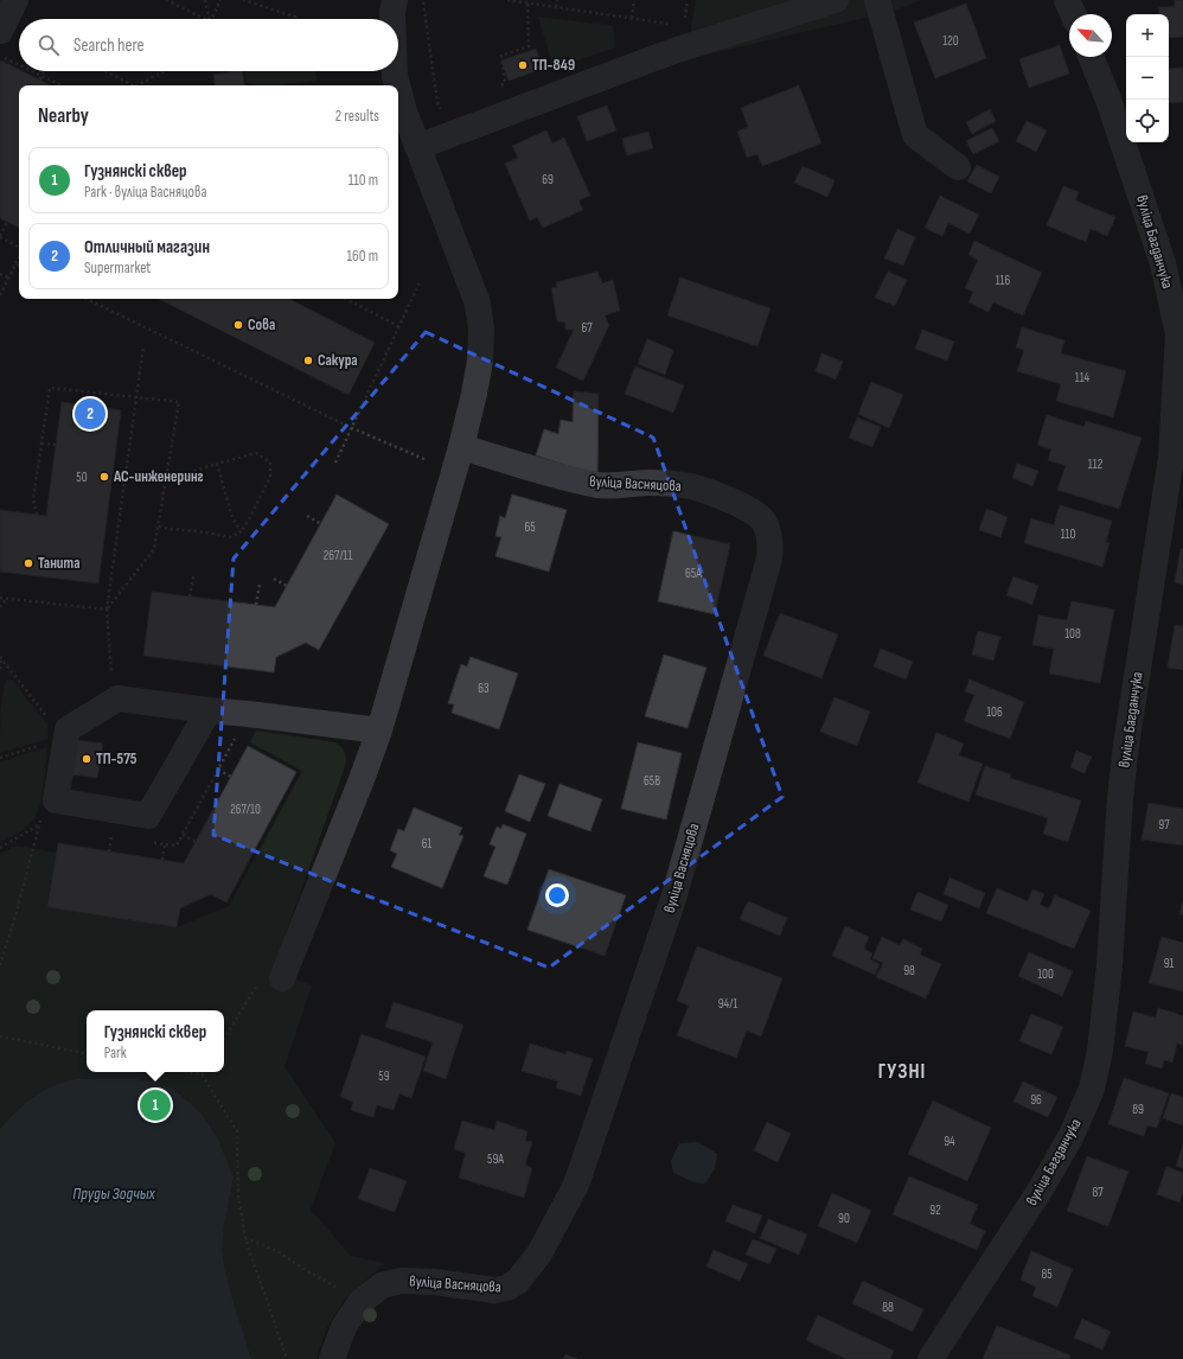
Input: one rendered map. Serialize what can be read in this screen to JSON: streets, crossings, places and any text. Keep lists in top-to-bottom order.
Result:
{
  "streets": {
    "street": ["вуліца Багданчука", "вуліца Васняцова"]
  },
  "districts": ["ГУЗНІ"],
  "water": ["Пруды Зодчых"],
  "places": [
    "ТП-849",
    "Сова",
    "Сакура",
    "АС-инженеринг",
    "Танита",
    "ТП-575"
  ],
  "house_numbers": [
    "120",
    "69",
    "116",
    "67",
    "114",
    "112",
    "50",
    "65",
    "110",
    "267/11",
    "65А",
    "108",
    "63",
    "106",
    "65В",
    "267/10",
    "97",
    "61",
    "91",
    "98",
    "100",
    "94/1",
    "59",
    "96",
    "89",
    "94",
    "59А",
    "87",
    "92",
    "90",
    "85",
    "88"
  ],
  "north": "top left",
  "page": {
    "map_buttons": ["+", "−"],
    "search": "Search here",
    "heading": ["Nearby", "2 results"],
    "list": [
      {
        "mark": "1",
        "name": "Гузнянскі сквер",
        "note": "Park · вуліца Васняцова",
        "value": "110 m"
      },
      {
        "mark": "2",
        "name": "Отличный магазин",
        "note": "Supermarket",
        "value": "160 m"
      }
    ],
    "pins": ["2", "1"],
    "popup": ["Гузнянскі сквер", "Park"]
  }
}
